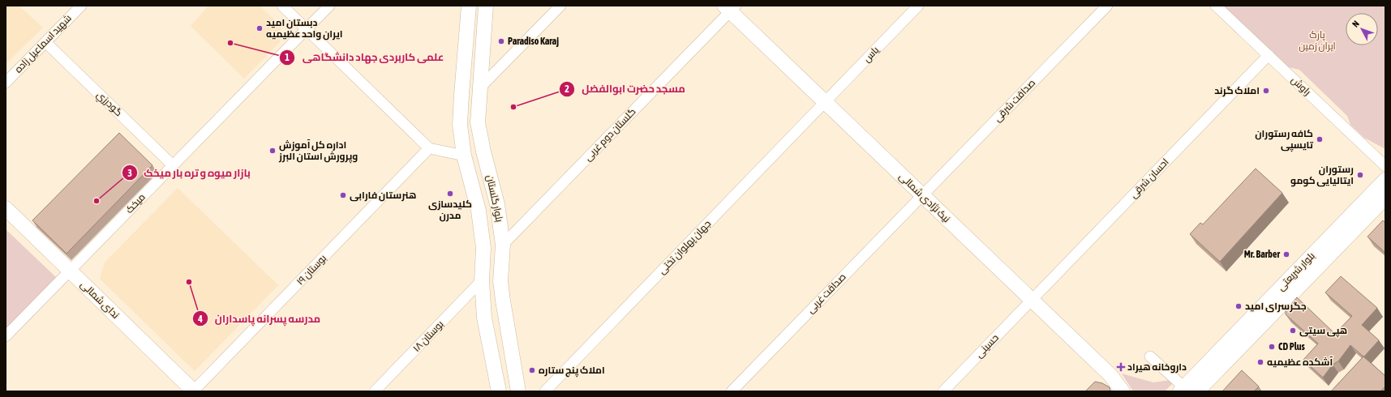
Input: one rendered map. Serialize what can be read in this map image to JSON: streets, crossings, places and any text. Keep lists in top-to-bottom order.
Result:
{
  "streets": {
    "main road": [
      "نیک نژادی شمالی",
      "بلوار گلستان",
      "بلوار شریعتی",
      "ندای شمالی"
    ],
    "street": [
      "شهید اسماعیل زاده",
      "یاس",
      "راوش",
      "صداقت شرقی",
      "گودرزي",
      "گلستان دوم غربی",
      "احسان شرقی",
      "میخک",
      "جهان پهلوان تختی",
      "بوستان ۱۹",
      "صداقت غربی",
      "بوستان ۱۸",
      "حسینی"
    ]
  },
  "crossings": [
    ["شهید اسماعیل زاده", "گودرزي"],
    ["یاس", "نیک نژادی شمالی"],
    ["یاس", "جهان پهلوان تختی"],
    ["راوش", "احسان شرقی"],
    ["صداقت شرقی", "نیک نژادی شمالی"],
    ["صداقت شرقی", "صداقت غربی"],
    ["گودرزي", "میخک"],
    ["گلستان دوم غربی", "نیک نژادی شمالی"],
    ["گلستان دوم غربی", "بلوار گلستان"],
    ["احسان شرقی", "نیک نژادی شمالی"],
    ["احسان شرقی", "حسینی"],
    ["نیک نژادی شمالی", "جهان پهلوان تختی"],
    ["نیک نژادی شمالی", "صداقت غربی"],
    ["نیک نژادی شمالی", "حسینی"],
    ["بلوار گلستان", "بوستان ۱۸"],
    ["میخک", "ندای شمالی"],
    ["بوستان ۱۹", "ندای شمالی"]
  ],
  "parks": ["پارک ایران زمین"],
  "places": {
    "other": [
      "دبستان امید ایران واحد عظیمیه",
      "Paradiso Karaj",
      "علمی کاربردی جهاد دانشگاهی",
      "املاک گرند",
      "مسجد حضرت ابوالفضل",
      "کافه رستوران تایسپی",
      "اداره کل آموزش وپرورش استان البرز",
      "رستوران ایتالیایی کومو",
      "کلیدسازی مدرن",
      "هنرستان فارابی",
      "بازار میوه و تره بار میخک",
      "Mr. Barber",
      "مدرسه پسرانه پاسداران",
      "جگرسرای امید",
      "هپی سیتی",
      "CD Plus",
      "آشکده عظیمیه",
      "املاک پنج ستاره"
    ],
    "health": ["داروخانه هیراد"]
  },
  "north": "top left"
}
